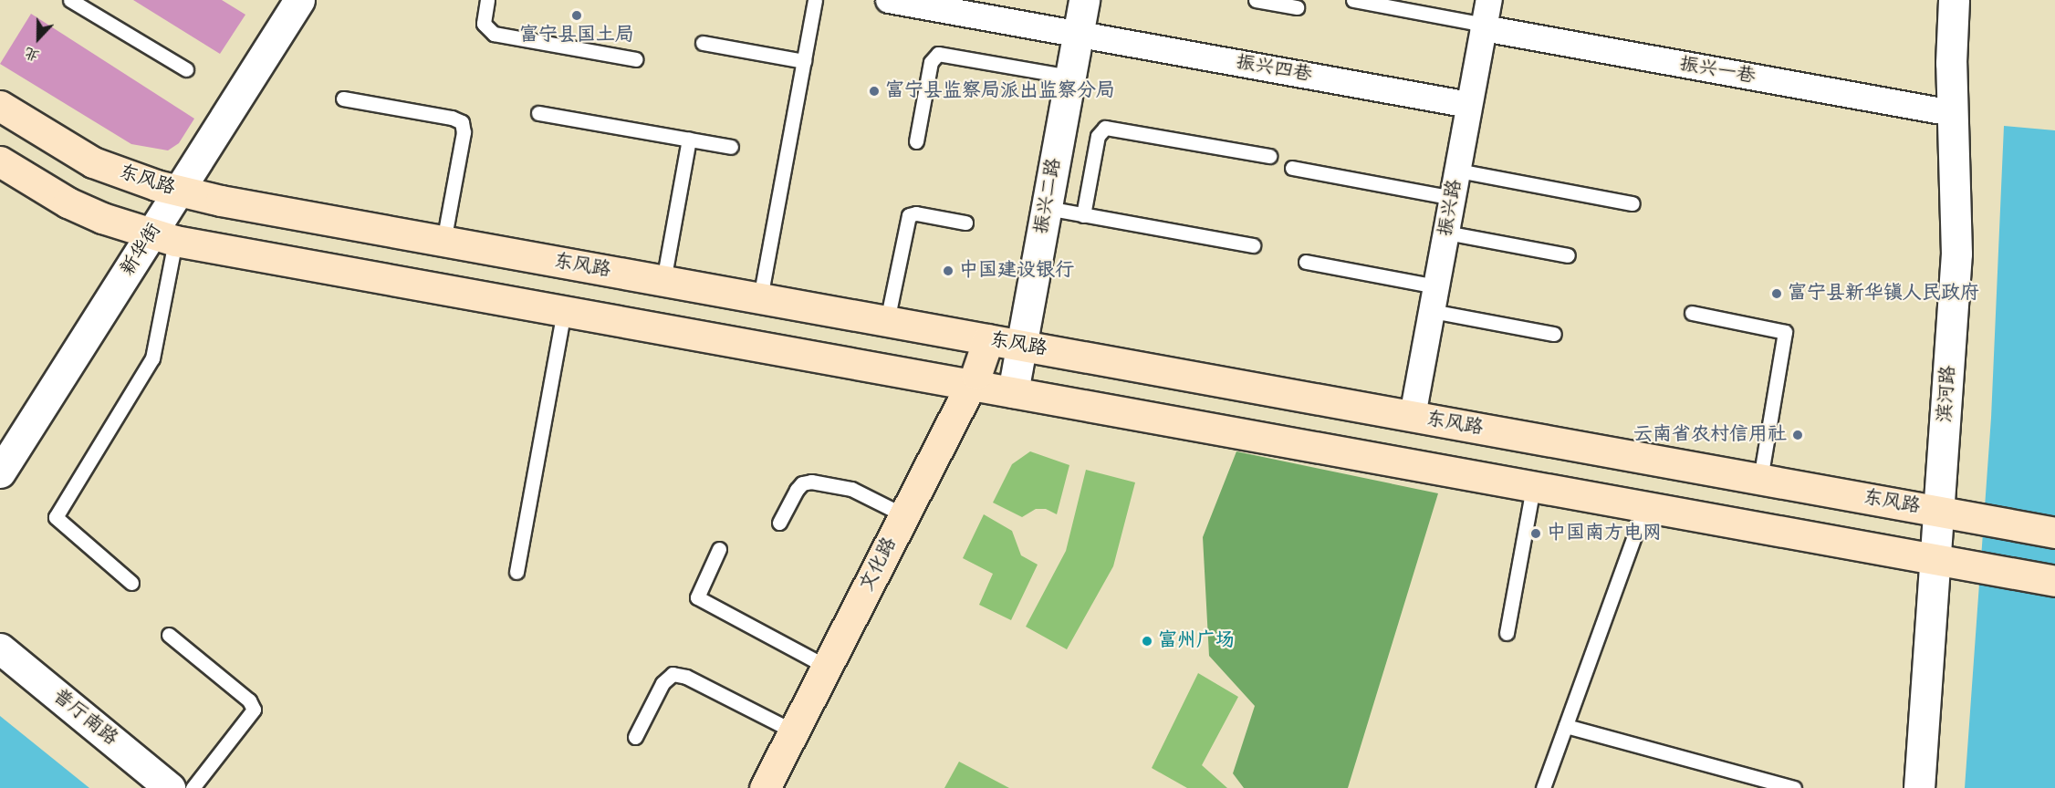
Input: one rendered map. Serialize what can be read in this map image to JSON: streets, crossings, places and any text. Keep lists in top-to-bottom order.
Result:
{
  "streets": {
    "main road": ["东风路", "文化路"],
    "street": [
      "振兴四巷",
      "振兴一巷",
      "振兴二路",
      "振兴路",
      "新华街",
      "滨河路",
      "普厅南路"
    ]
  },
  "crossings": [
    ["振兴四巷", "振兴二路"],
    ["振兴四巷", "振兴路"],
    ["振兴一巷", "振兴路"],
    ["振兴一巷", "滨河路"],
    ["东风路", "振兴二路"],
    ["东风路", "振兴路"],
    ["东风路", "新华街"],
    ["东风路", "滨河路"],
    ["东风路", "文化路"]
  ],
  "places": [
    "富宁县国土局",
    "富宁县监察局派出监察分局",
    "中国建设银行",
    "富宁县新华镇人民政府",
    "云南省农村信用社",
    "中国南方电网",
    "富州广场"
  ],
  "north": "bottom"
}
